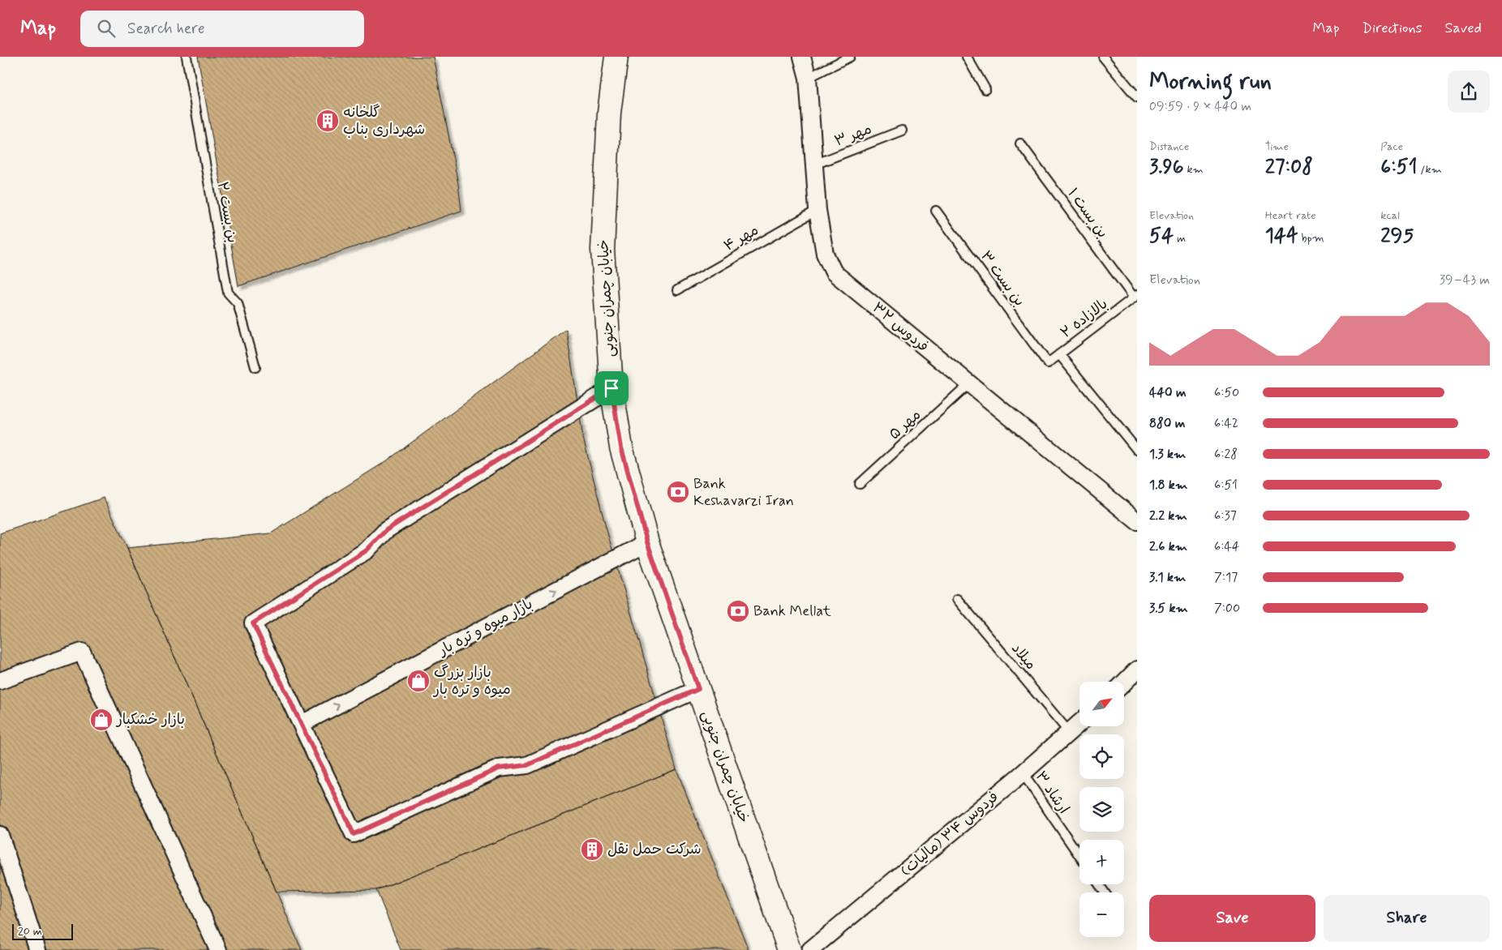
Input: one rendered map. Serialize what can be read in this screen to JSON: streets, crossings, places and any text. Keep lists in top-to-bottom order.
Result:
{
  "streets": {
    "main road": ["خیابان چمران جنوبی"],
    "street": ["فردوس ۳۲", "بازار میوه و تره بار", "فردوس ۳۴ (مالیات)"],
    "lane": [
      "مهر ۳",
      "بن بست ۲",
      "بن بست ۱",
      "مهر ۴",
      "بن بست ۳",
      "بالازاده ۲",
      "مهر ۵",
      "میلاد",
      "ارشاد ۳"
    ]
  },
  "crossings": [
    ["مهر ۳", "فردوس ۳۲"],
    ["بن بست ۱", "بالازاده ۲"],
    ["مهر ۴", "فردوس ۳۲"],
    ["بن بست ۳", "بالازاده ۲"],
    ["خیابان چمران جنوبی", "بازار میوه و تره بار"],
    ["فردوس ۳۲", "مهر ۵"],
    ["میلاد", "فردوس ۳۴ (مالیات)"],
    ["ارشاد ۳", "فردوس ۳۴ (مالیات)"]
  ],
  "one_way": ["بازار میوه و تره بار"],
  "places": {
    "building": ["گلخانه شهرداری بناب", "شرکت حمل نقل"],
    "bank": ["Bank Keshavarzi Iran", "Bank Mellat"],
    "shop": ["بازار بزرگ میوه و تره بار", "بازار خشکبار"]
  },
  "scale_bar": "20 m",
  "north": "top right",
  "page": {
    "header": "Map",
    "search": "Search here",
    "nav": ["Map", "Directions", "Saved"],
    "heading": ["Morning run", "09:59 · 9 × 440 m"],
    "stats": [
      ["Distance", "3.96 km"],
      ["Time", "27:08"],
      ["Pace", "6:51 /km"],
      ["Elevation", "54 m"],
      ["Heart rate", "144 bpm"],
      ["kcal", "295"]
    ],
    "chart": ["Elevation", "39–43 m"],
    "list": [
      {
        "name": "440 m",
        "note": "6:50"
      },
      {
        "name": "880 m",
        "note": "6:42"
      },
      {
        "name": "1.3 km",
        "note": "6:28"
      },
      {
        "name": "1.8 km",
        "note": "6:51"
      },
      {
        "name": "2.2 km",
        "note": "6:37"
      },
      {
        "name": "2.6 km",
        "note": "6:44"
      },
      {
        "name": "3.1 km",
        "note": "7:17"
      },
      {
        "name": "3.5 km",
        "note": "7:00"
      }
    ],
    "map_buttons": ["+", "−"],
    "buttons": ["Save", "Share"],
    "scale": "20 m"
  }
}
